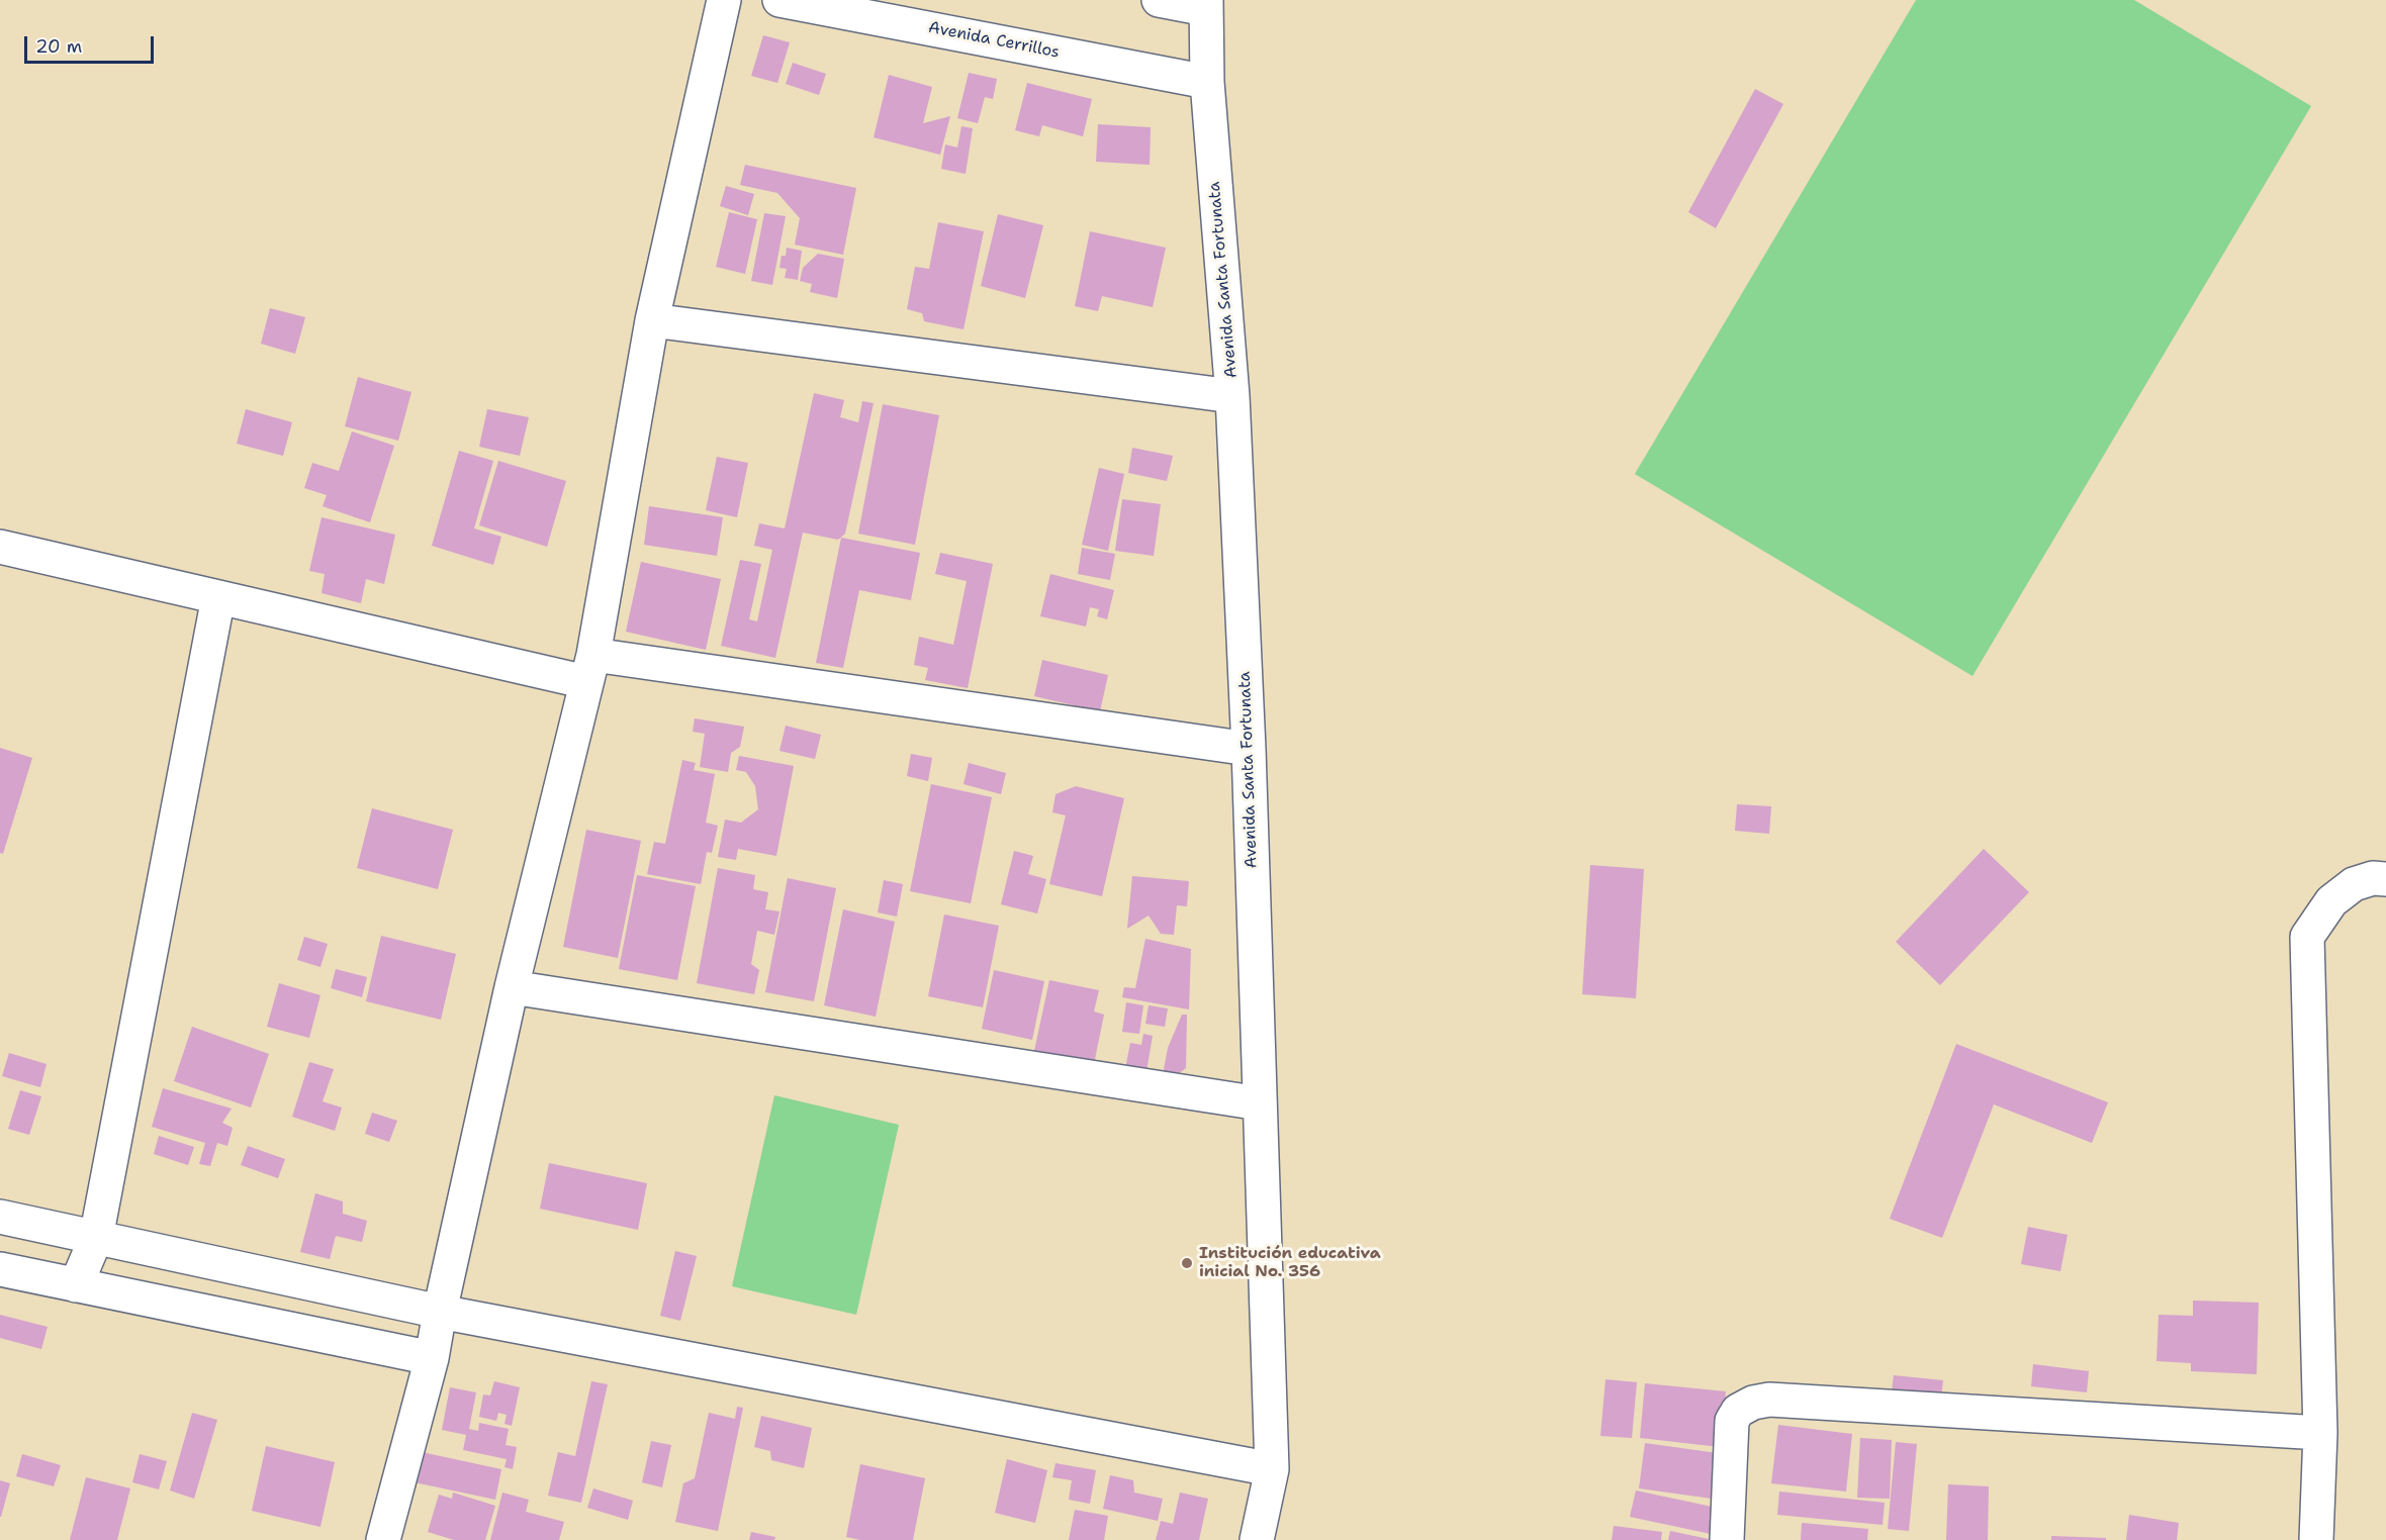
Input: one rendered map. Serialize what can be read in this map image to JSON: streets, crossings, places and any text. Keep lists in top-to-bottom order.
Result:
{
  "streets": {
    "street": ["Avenida Cerrillos", "Avenida Santa Fortunata"]
  },
  "crossings": [
    ["Avenida Cerrillos", "Avenida Santa Fortunata"]
  ],
  "places": ["Institución educativa inicial No. 356"],
  "scale_bar": "20 m"
}
